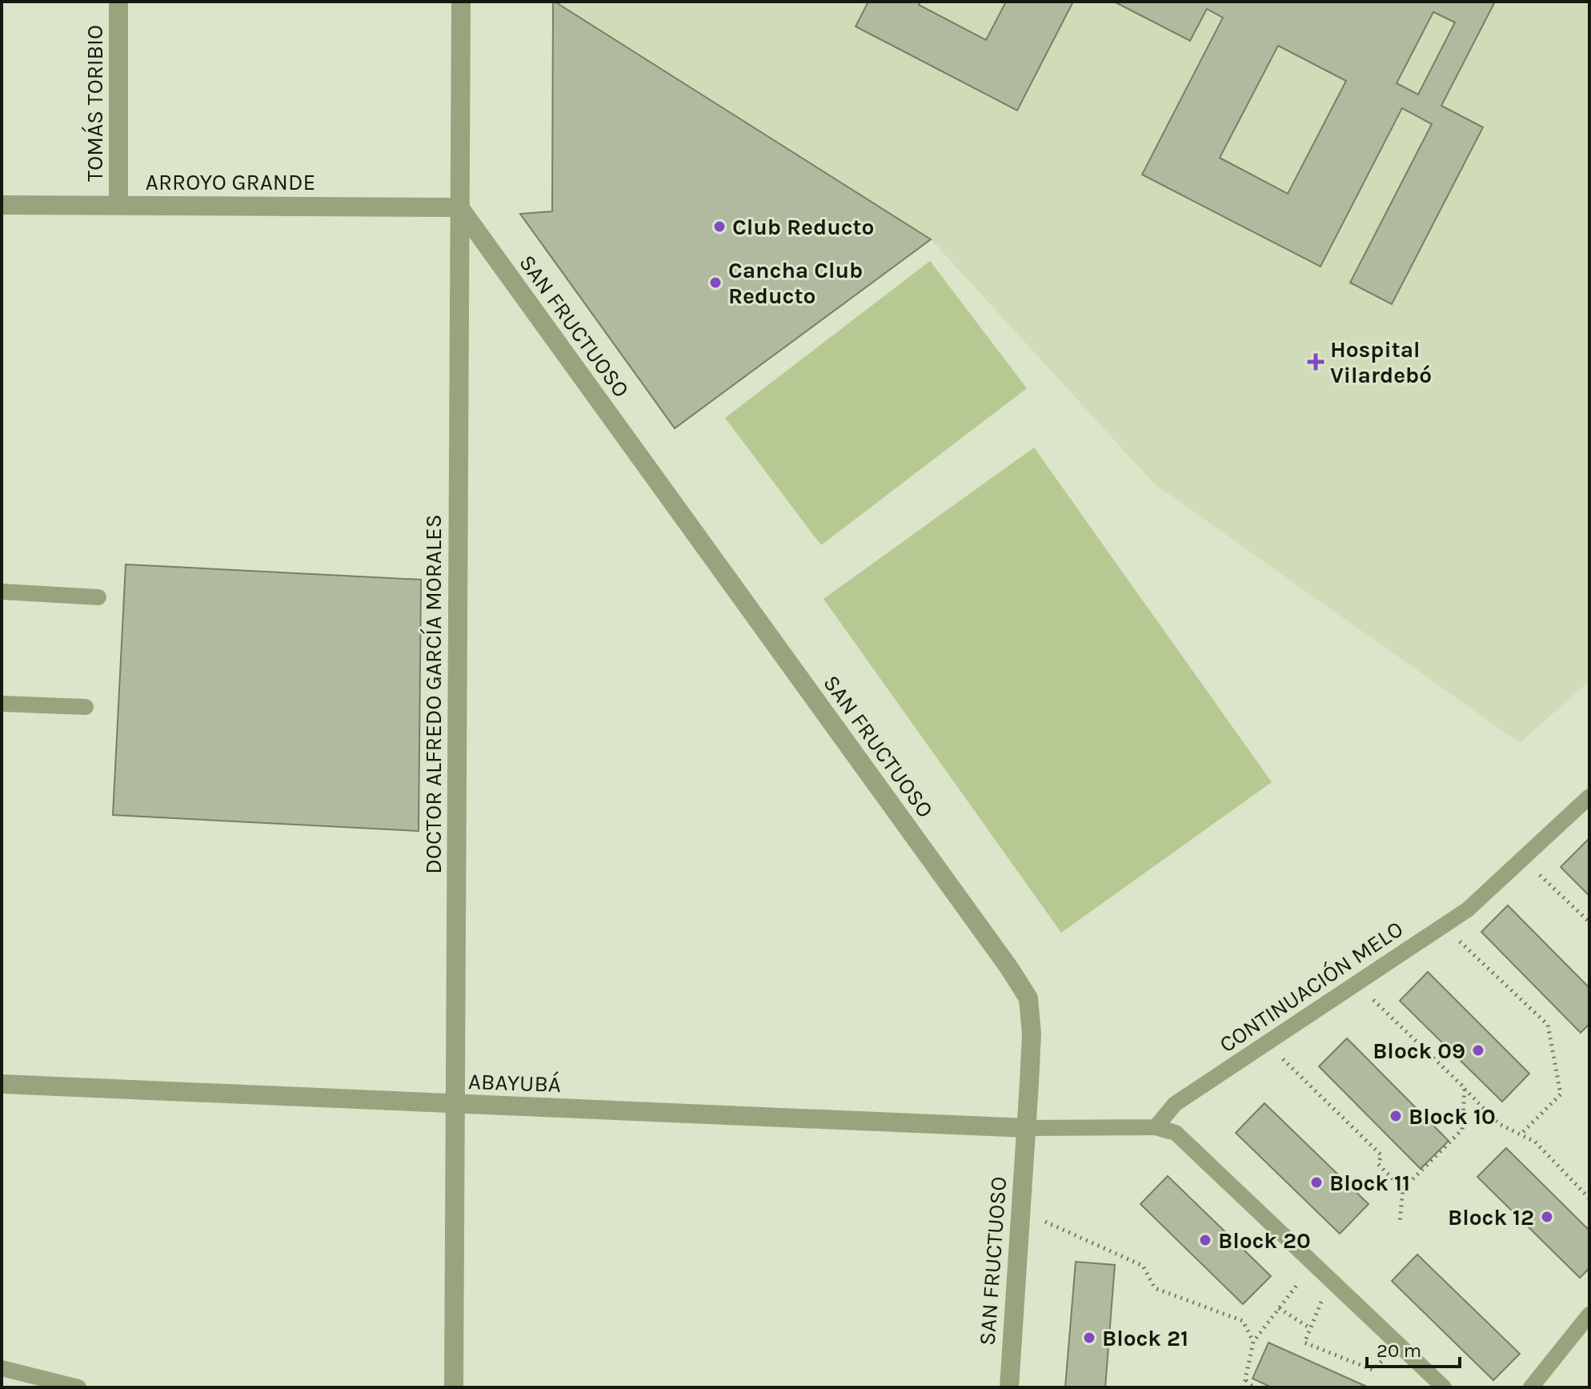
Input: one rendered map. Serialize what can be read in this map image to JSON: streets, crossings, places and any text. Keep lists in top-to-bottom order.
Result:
{
  "streets": {
    "street": [
      "TOMÁS TORIBIO",
      "ARROYO GRANDE",
      "SAN FRUCTUOSO",
      "DOCTOR ALFREDO GARCÍA MORALES",
      "ABAYUBÁ"
    ],
    "lane": ["CONTINUACIÓN MELO"]
  },
  "crossings": [
    ["TOMÁS TORIBIO", "ARROYO GRANDE"],
    ["ARROYO GRANDE", "SAN FRUCTUOSO"],
    ["ARROYO GRANDE", "DOCTOR ALFREDO GARCÍA MORALES"],
    ["SAN FRUCTUOSO", "DOCTOR ALFREDO GARCÍA MORALES"],
    ["SAN FRUCTUOSO", "ABAYUBÁ"],
    ["DOCTOR ALFREDO GARCÍA MORALES", "ABAYUBÁ"]
  ],
  "places": {
    "other": [
      "Club Reducto",
      "Cancha Club Reducto",
      "Block 09",
      "Block 10",
      "Block 11",
      "Block 12",
      "Block 20",
      "Block 21"
    ],
    "health": ["Hospital Vilardebó"]
  },
  "scale_bar": "20 m"
}
